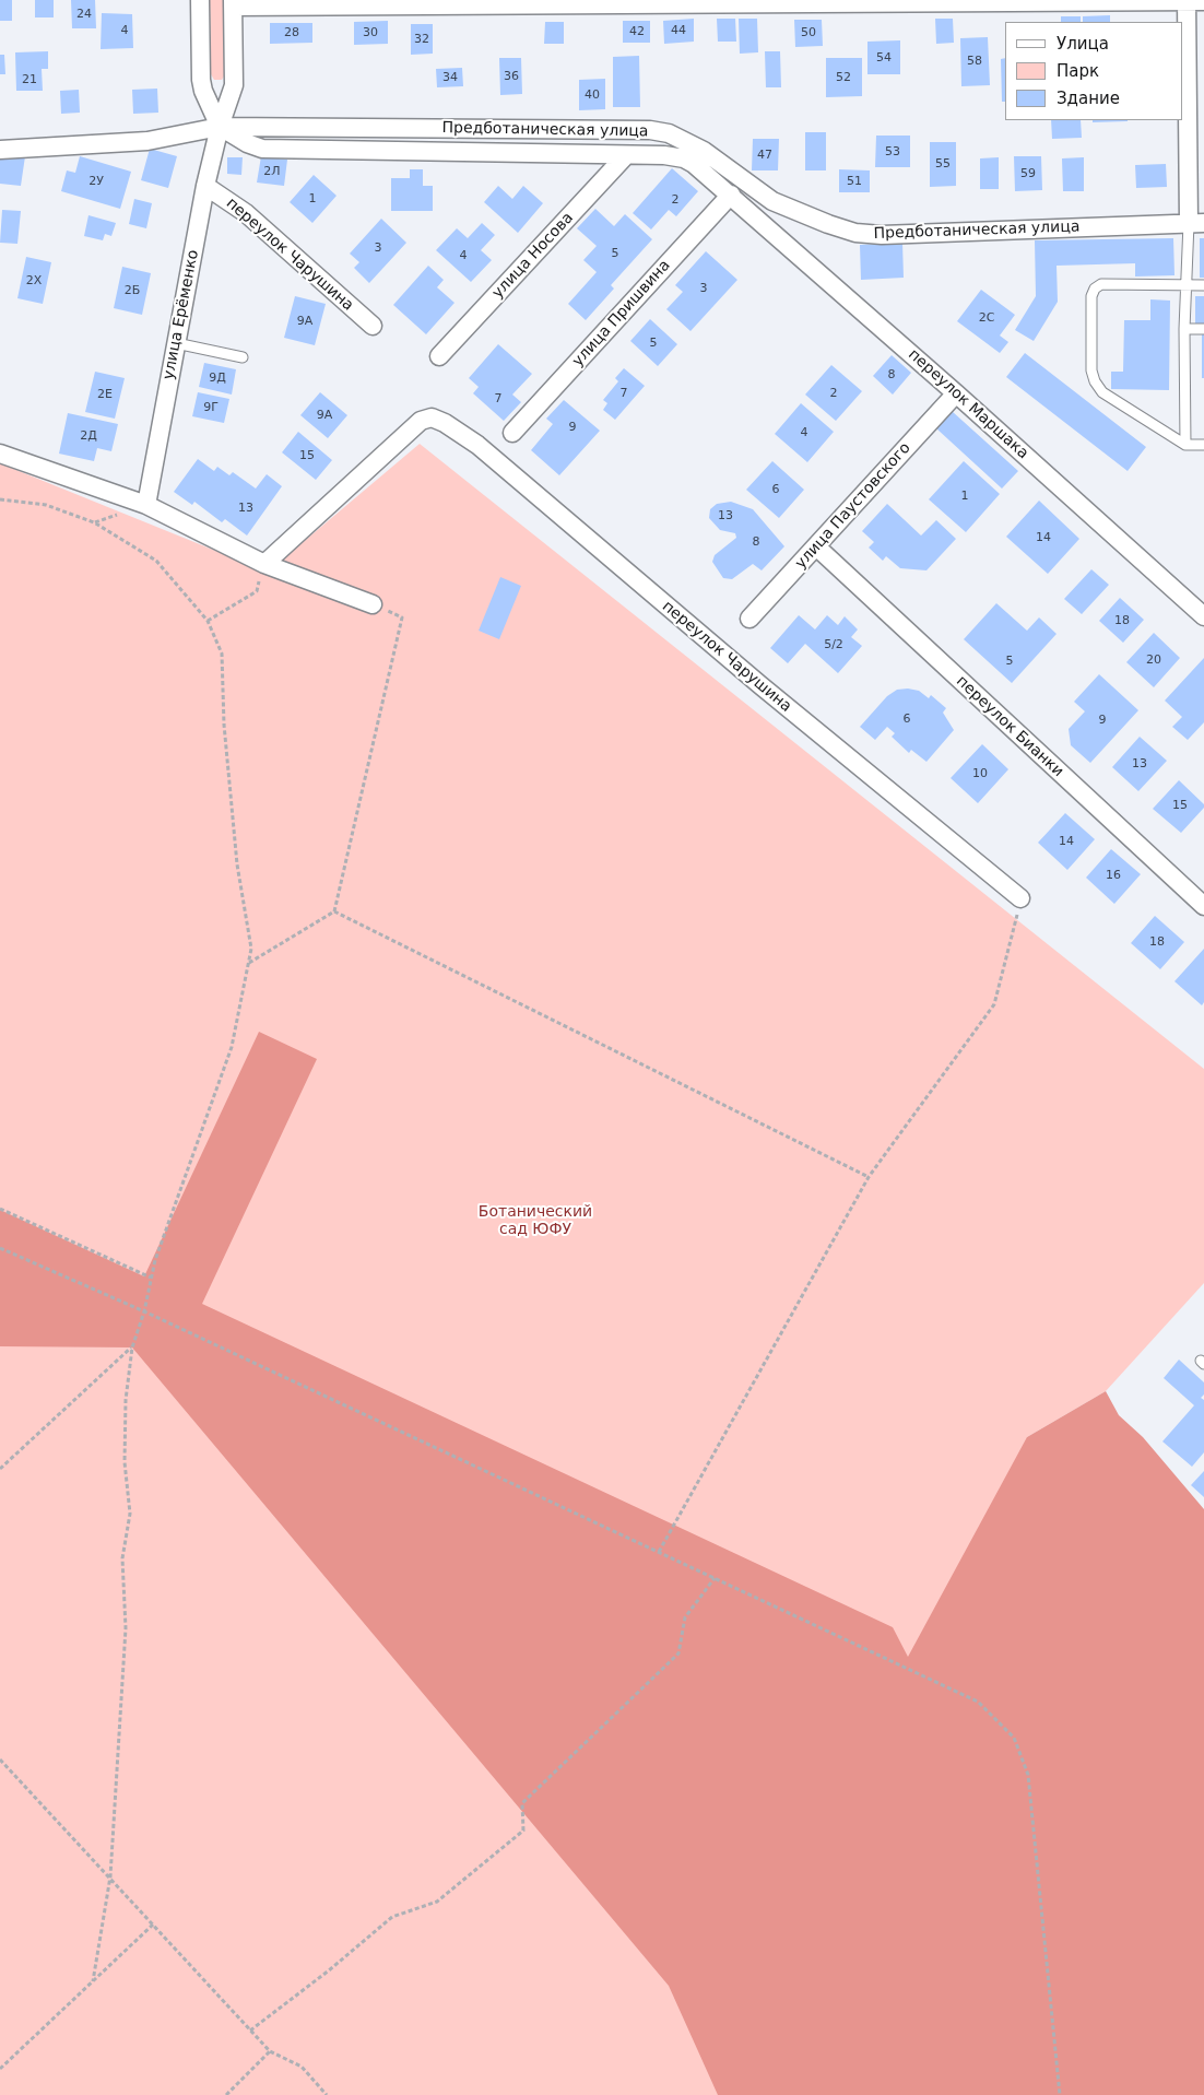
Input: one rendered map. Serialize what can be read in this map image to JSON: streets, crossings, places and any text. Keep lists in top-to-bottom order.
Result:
{
  "streets": {
    "street": [
      "Предботаническая улица",
      "переулок Чарушина",
      "улица Носова",
      "улица Пришвина",
      "улица Ерёменко",
      "переулок Маршака",
      "улица Паустовского",
      "переулок Бианки"
    ]
  },
  "crossings": [
    ["Предботаническая улица", "улица Носова"],
    ["Предботаническая улица", "улица Пришвина"],
    ["Предботаническая улица", "улица Ерёменко"],
    ["Предботаническая улица", "переулок Маршака"],
    ["переулок Чарушина", "улица Ерёменко"],
    ["улица Пришвина", "переулок Маршака"],
    ["переулок Маршака", "улица Паустовского"],
    ["улица Паустовского", "переулок Бианки"]
  ],
  "parks": ["Ботанический сад ЮФУ"],
  "house_numbers": [
    "24",
    "4",
    "44",
    "42",
    "28",
    "30",
    "50",
    "32",
    "54",
    "58",
    "36",
    "34",
    "52",
    "21",
    "40",
    "53",
    "47",
    "55",
    "2Л",
    "59",
    "2У",
    "51",
    "1",
    "2",
    "3",
    "5",
    "4",
    "2Х",
    "3",
    "2Б",
    "2С",
    "9А",
    "5",
    "8",
    "9Д",
    "7",
    "2",
    "2Е",
    "7",
    "9Г",
    "9А",
    "9",
    "4",
    "2Д",
    "15",
    "6",
    "1",
    "13",
    "13",
    "14",
    "8",
    "18",
    "5/2",
    "20",
    "5",
    "6",
    "9",
    "13",
    "10",
    "15",
    "14",
    "16",
    "18"
  ],
  "legend": ["Улица", "Парк", "Здание"]
}
